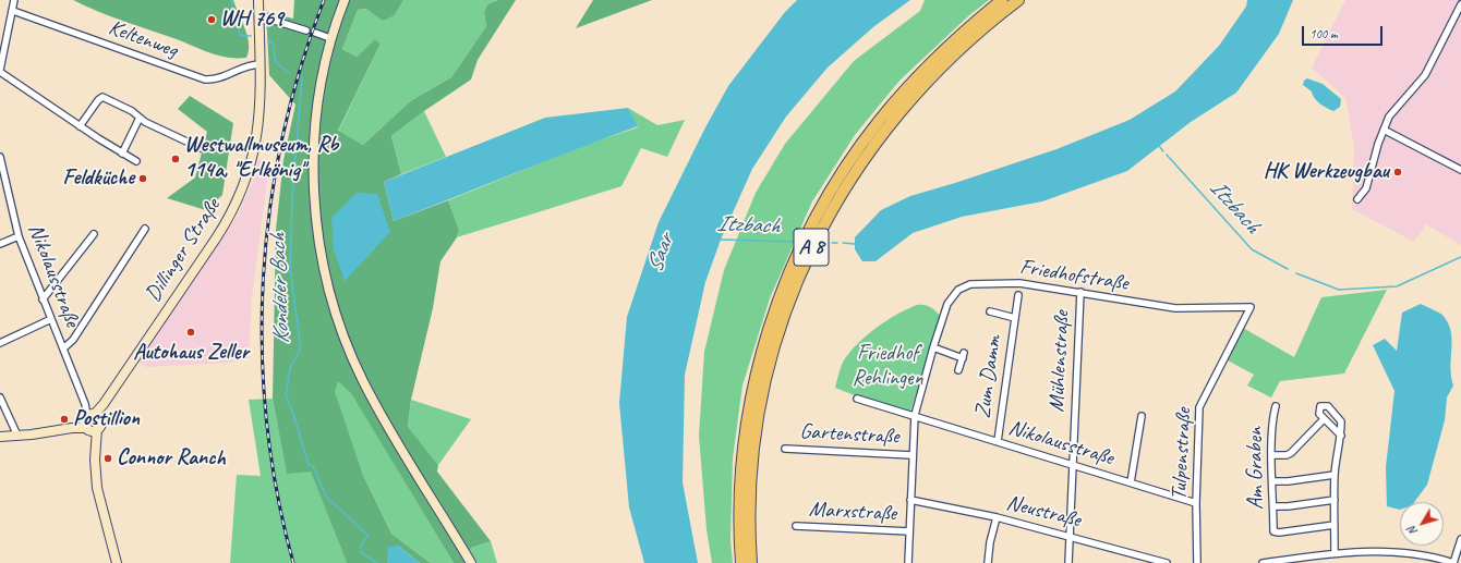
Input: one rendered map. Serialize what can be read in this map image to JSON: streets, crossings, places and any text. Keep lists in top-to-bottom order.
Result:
{
  "streets": {
    "highway": ["A 8"],
    "street": [
      "Keltenweg",
      "Dillinger Straße",
      "Nikolausstraße",
      "Friedhofstraße",
      "Mühlenstraße",
      "Zum Damm",
      "Gartenstraße",
      "Tulpenstraße",
      "Am Graben",
      "Marxstraße",
      "Neustraße"
    ]
  },
  "crossings": [
    ["Keltenweg", "Dillinger Straße"],
    ["Dillinger Straße", "Nikolausstraße"],
    ["Nikolausstraße", "Friedhofstraße"],
    ["Nikolausstraße", "Mühlenstraße"],
    ["Nikolausstraße", "Zum Damm"],
    ["Nikolausstraße", "Tulpenstraße"],
    ["Friedhofstraße", "Mühlenstraße"],
    ["Friedhofstraße", "Gartenstraße"],
    ["Friedhofstraße", "Tulpenstraße"],
    ["Friedhofstraße", "Marxstraße"],
    ["Friedhofstraße", "Neustraße"],
    ["Mühlenstraße", "Neustraße"]
  ],
  "water": ["Itzbach", "Saar", "Kondeler Bach"],
  "parks": ["Friedhof Rehlingen"],
  "places": [
    "WH 769",
    "Westwallmuseum, Rb 114a, \"Erlkönig\"",
    "HK Werkzeugbau",
    "Feldküche",
    "Autohaus Zeller",
    "Postillion",
    "Connor Ranch"
  ],
  "scale_bar": "100 m",
  "north": "bottom left"
}
